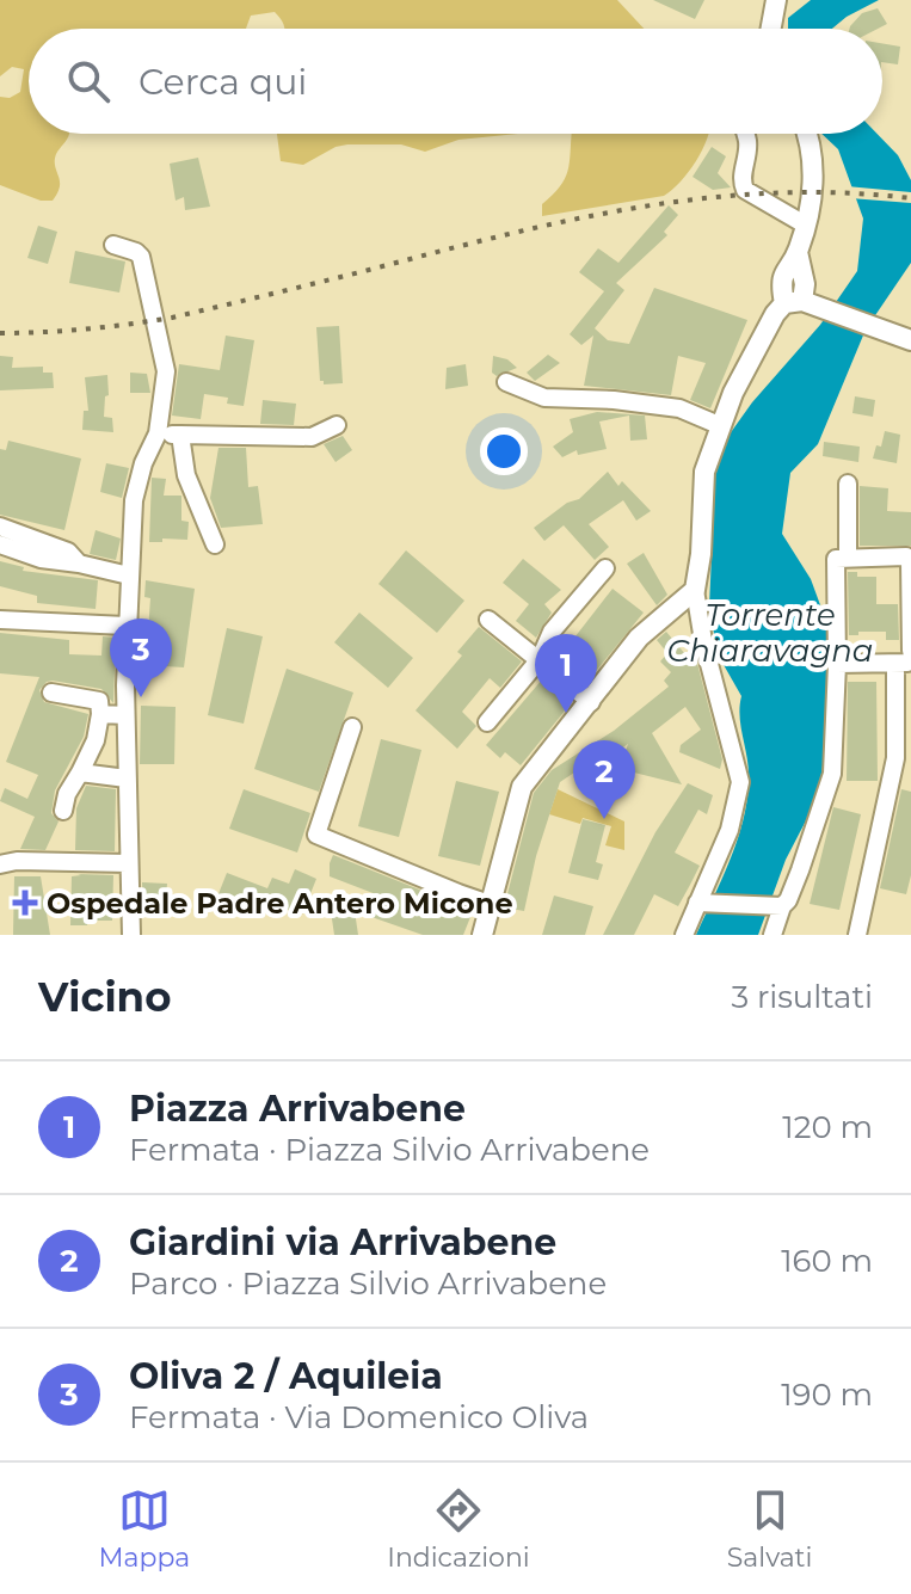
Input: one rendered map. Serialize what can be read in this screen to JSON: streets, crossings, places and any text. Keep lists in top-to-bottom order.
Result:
{
  "water": ["Torrente Chiaravagna"],
  "places": {
    "health": ["Ospedale Padre Antero Micone"]
  },
  "page": {
    "search": "Cerca qui",
    "pins": ["3", "1", "2"],
    "heading": ["Vicino", "3 risultati"],
    "list": [
      {
        "mark": "1",
        "name": "Piazza Arrivabene",
        "note": "Fermata · Piazza Silvio Arrivabene",
        "value": "120 m"
      },
      {
        "mark": "2",
        "name": "Giardini via Arrivabene",
        "note": "Parco · Piazza Silvio Arrivabene",
        "value": "160 m"
      },
      {
        "mark": "3",
        "name": "Oliva 2 / Aquileia",
        "note": "Fermata · Via Domenico Oliva",
        "value": "190 m"
      }
    ],
    "nav": ["Mappa", "Indicazioni", "Salvati"]
  }
}
